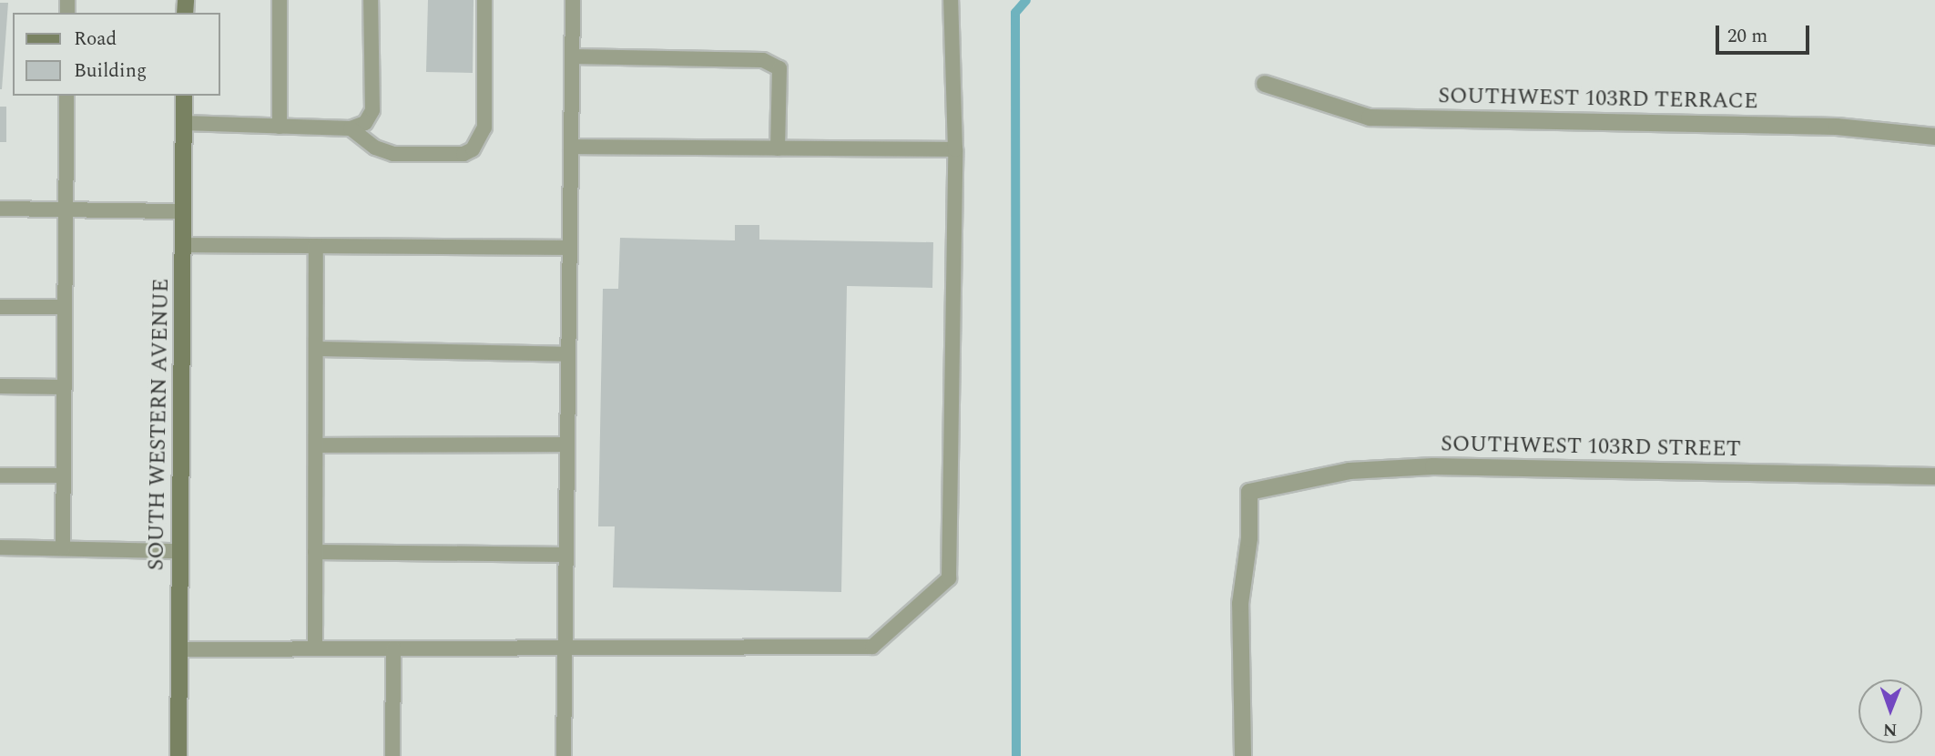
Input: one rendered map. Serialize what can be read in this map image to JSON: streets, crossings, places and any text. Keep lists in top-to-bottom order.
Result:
{
  "streets": {
    "main road": ["SOUTH WESTERN AVENUE"],
    "street": ["SOUTHWEST 103RD TERRACE", "SOUTHWEST 103RD STREET"]
  },
  "legend": ["Road", "Building"],
  "scale_bar": "20 m",
  "north": "bottom"
}
